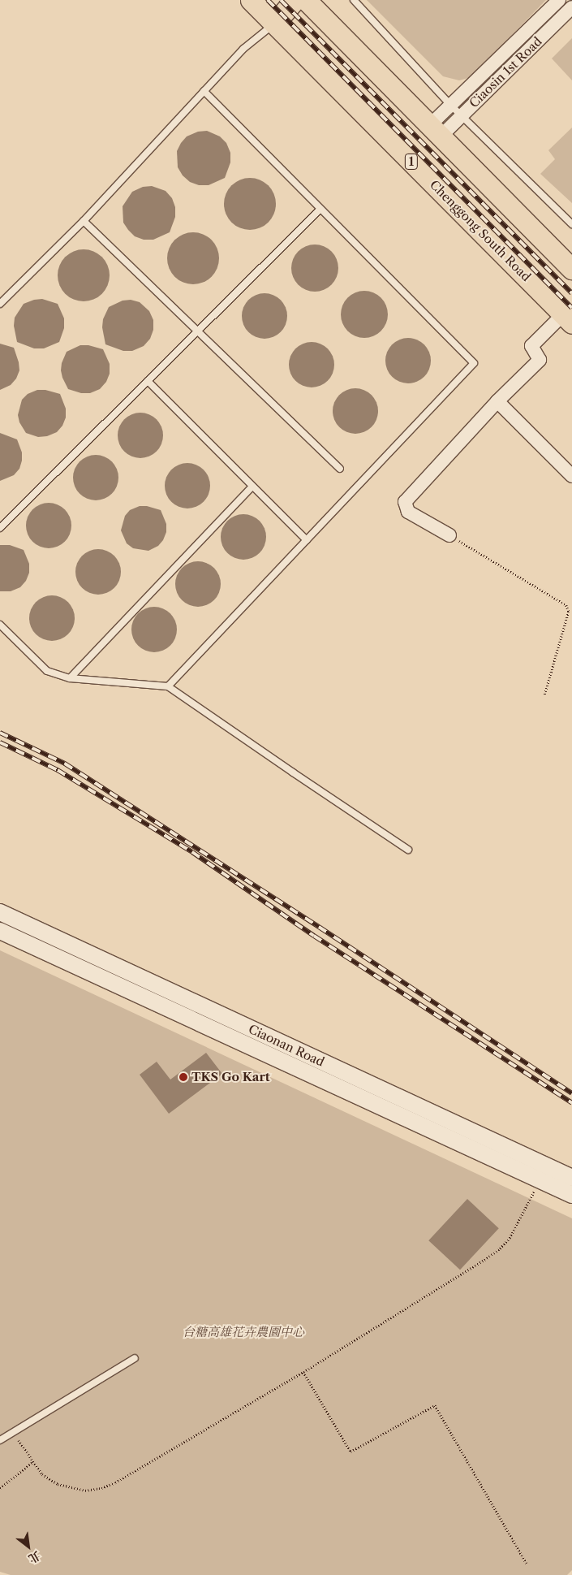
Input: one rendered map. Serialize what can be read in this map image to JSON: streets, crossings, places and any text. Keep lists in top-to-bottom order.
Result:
{
  "streets": {
    "main road": ["1", "Chenggong South Road"],
    "street": ["Ciaosin 1st Road", "Ciaonan Road"]
  },
  "parks": ["台糖高雄花卉農園中心"],
  "places": ["TKS Go Kart"],
  "north": "bottom right"
}
